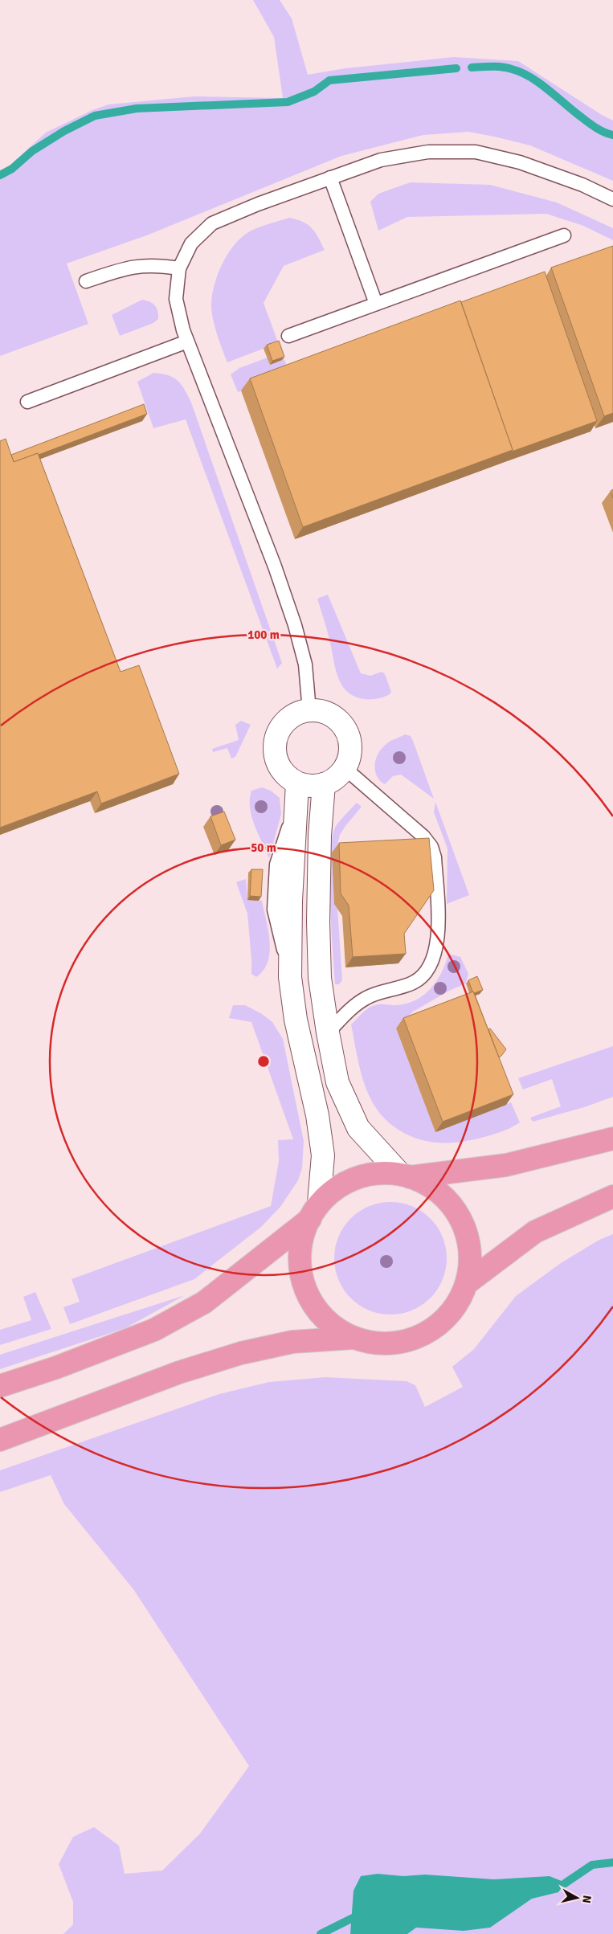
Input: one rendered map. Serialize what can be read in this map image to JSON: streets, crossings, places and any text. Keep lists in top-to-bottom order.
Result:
{
  "north": "right",
  "rings": ["100 m", "50 m"]
}
